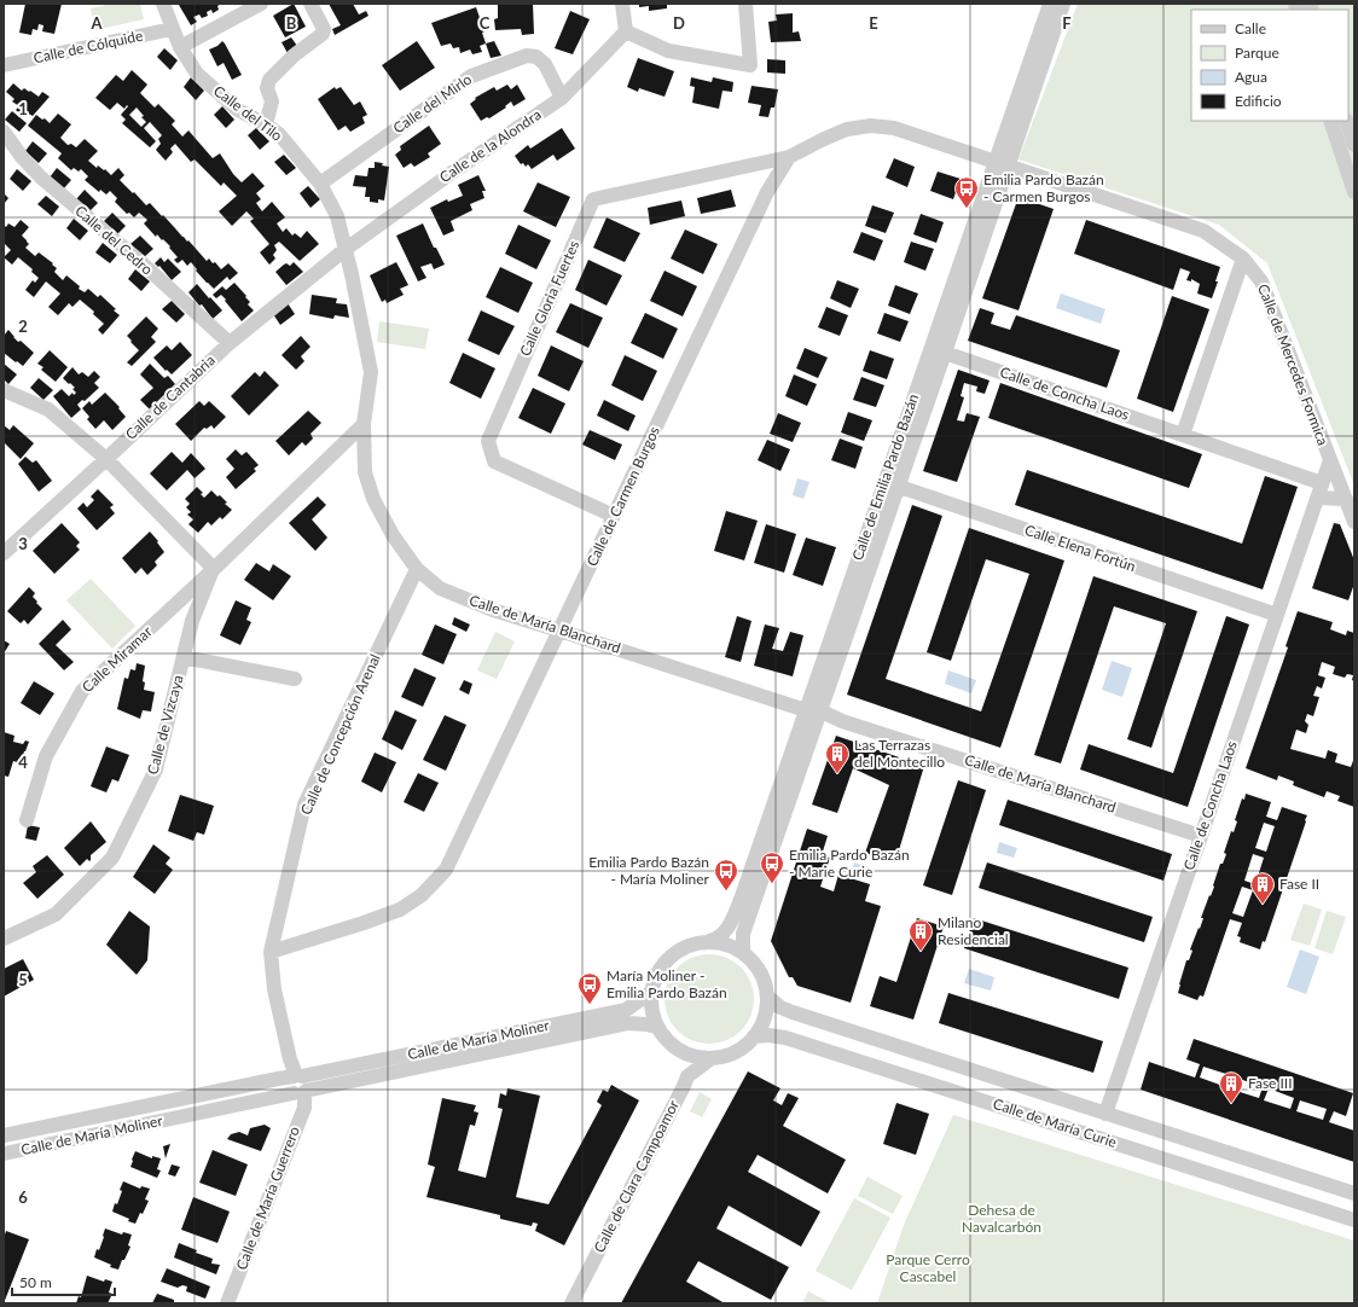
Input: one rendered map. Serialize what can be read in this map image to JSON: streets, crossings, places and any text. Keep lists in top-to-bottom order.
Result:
{
  "streets": {
    "street": [
      "Calle de Cólquide",
      "Calle del Mirlo",
      "Calle del Tilo",
      "Calle de la Alondra",
      "Calle del Cedro",
      "Calle Gloria Fuertes",
      "Calle de Mercedes Formica",
      "Calle de Concha Laos",
      "Calle de Cantabria",
      "Calle de Emilia Pardo Bazán",
      "Calle de Carmen Burgos",
      "Calle Elena Fortún",
      "Calle de María Blanchard",
      "Calle Miramar",
      "Calle de Vizcaya",
      "Calle de Concepción Arenal",
      "Calle de María Moliner",
      "Calle de María Curie",
      "Calle de Clara Campoamor",
      "Calle de María Guerrero"
    ]
  },
  "crossings": [
    ["Calle de Cólquide", "Calle del Tilo"],
    ["Calle del Mirlo", "Calle del Tilo"],
    ["Calle del Mirlo", "Calle de la Alondra"],
    ["Calle del Tilo", "Calle de la Alondra"],
    ["Calle del Tilo", "Calle de Cantabria"],
    ["Calle del Tilo", "Calle de María Blanchard"],
    ["Calle de la Alondra", "Calle de Cantabria"],
    ["Calle de la Alondra", "Calle de María Blanchard"],
    ["Calle del Cedro", "Calle de Cantabria"],
    ["Calle Gloria Fuertes", "Calle de Carmen Burgos"],
    ["Calle de Mercedes Formica", "Calle de Concha Laos"],
    ["Calle de Mercedes Formica", "Calle de Emilia Pardo Bazán"],
    ["Calle de Concha Laos", "Calle de Emilia Pardo Bazán"],
    ["Calle de Concha Laos", "Calle Elena Fortún"],
    ["Calle de Concha Laos", "Calle de María Blanchard"],
    ["Calle de Concha Laos", "Calle de María Curie"],
    ["Calle de Cantabria", "Calle de María Blanchard"],
    ["Calle de Emilia Pardo Bazán", "Calle Elena Fortún"],
    ["Calle de Emilia Pardo Bazán", "Calle de María Blanchard"],
    ["Calle de Emilia Pardo Bazán", "Calle de María Moliner"],
    ["Calle de Emilia Pardo Bazán", "Calle de María Curie"],
    ["Calle de Carmen Burgos", "Calle de María Blanchard"],
    ["Calle de Carmen Burgos", "Calle de Concepción Arenal"],
    ["Calle de María Blanchard", "Calle de Vizcaya"],
    ["Calle de María Blanchard", "Calle de Concepción Arenal"],
    ["Calle Miramar", "Calle de Vizcaya"],
    ["Calle de Concepción Arenal", "Calle de María Moliner"],
    ["Calle de María Moliner", "Calle de María Curie"],
    ["Calle de María Moliner", "Calle de María Guerrero"]
  ],
  "parks": ["Dehesa de Navalcarbón", "Parque Cerro Cascabel"],
  "places": {
    "bus stop": [
      "Emilia Pardo Bazán - Carmen Burgos",
      "Emilia Pardo Bazán - Marie Curie",
      "Emilia Pardo Bazán - María Moliner",
      "María Moliner - Emilia Pardo Bazán"
    ],
    "building": [
      "Las Terrazas del Montecillo",
      "Fase II",
      "Milano Residencial",
      "Fase III"
    ]
  },
  "legend": [
    "Calle",
    "Parque",
    "Agua",
    "Edificio"
  ],
  "scale_bar": "50 m",
  "grid": {
    "columns": [
      "A",
      "B",
      "C",
      "D",
      "E",
      "F"
    ],
    "rows": [
      "1",
      "2",
      "3",
      "4",
      "5",
      "6"
    ]
  }
}
